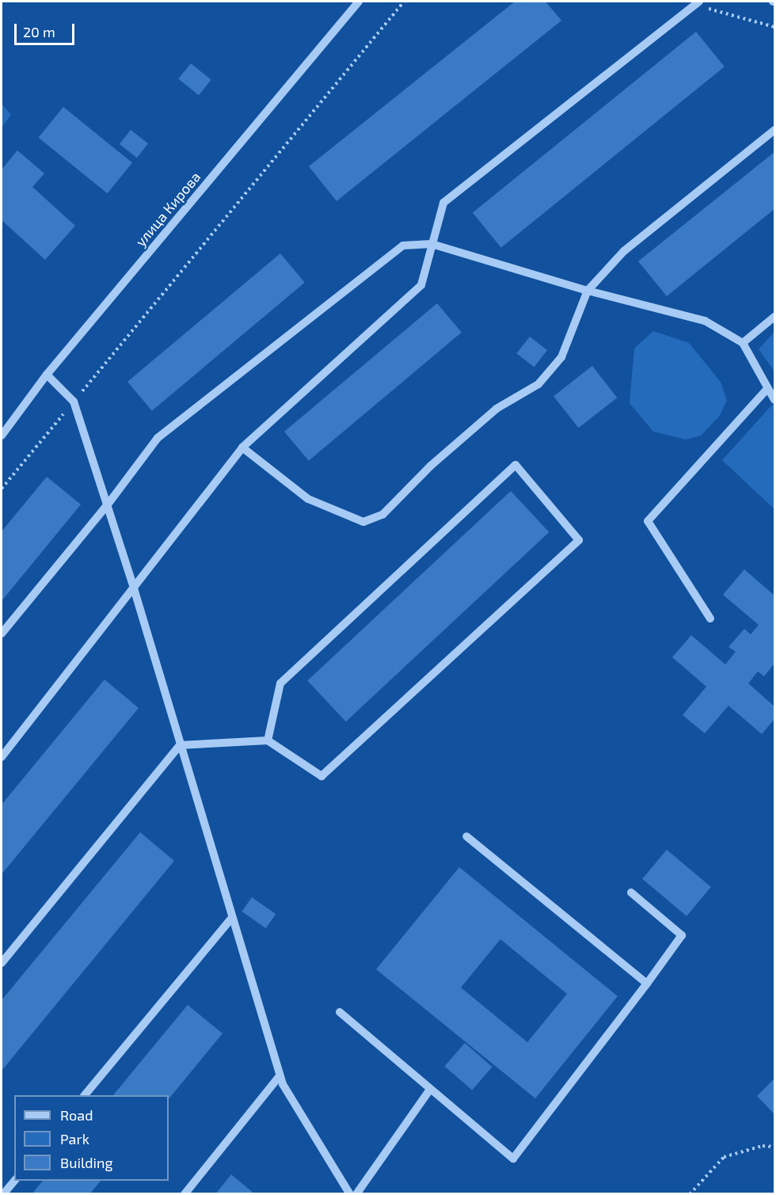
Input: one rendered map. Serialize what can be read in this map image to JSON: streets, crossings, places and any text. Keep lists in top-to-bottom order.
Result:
{
  "streets": {
    "street": ["улица Кирова"]
  },
  "legend": ["Road", "Park", "Building"],
  "scale_bar": "20 m"
}
